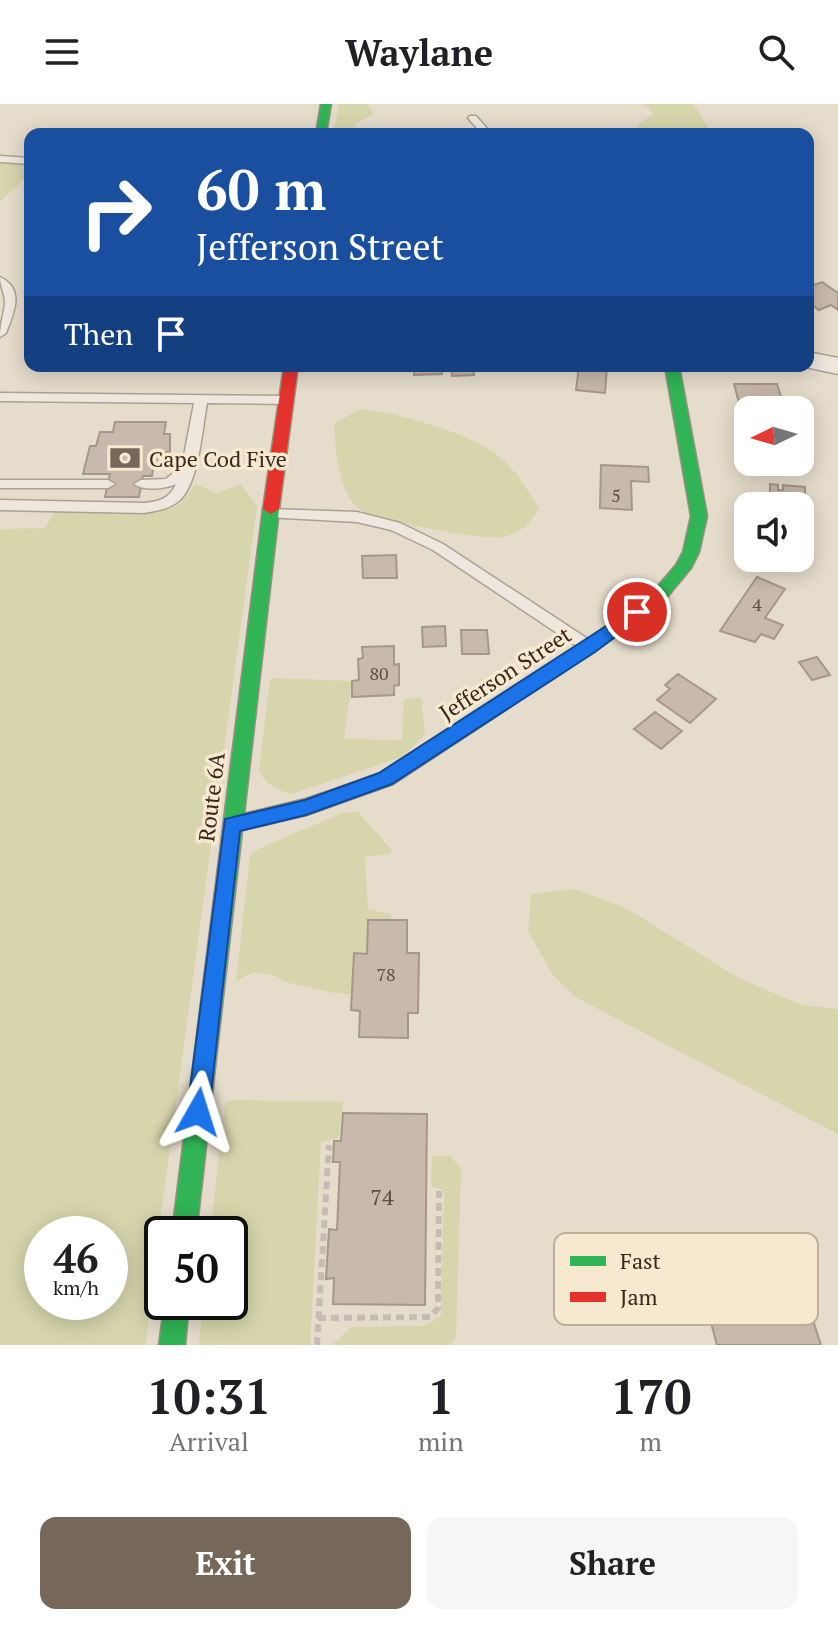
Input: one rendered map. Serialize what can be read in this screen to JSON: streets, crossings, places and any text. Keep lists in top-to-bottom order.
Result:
{
  "streets": {
    "main road": ["Jefferson Street", "Route 6A"]
  },
  "crossings": [
    ["Jefferson Street", "Route 6A"]
  ],
  "places": {
    "bank": ["Cape Cod Five"]
  },
  "house_numbers": [
    "5",
    "4",
    "80",
    "78",
    "74"
  ],
  "legend": ["Fast", "Jam"],
  "north": "left",
  "page": {
    "header": "Waylane",
    "turn": ["60 m", "Jefferson Street"],
    "then": "Then",
    "speed": "46 km/h",
    "limit": "50",
    "eta": [
      "10:31",
      "Arrival",
      "1",
      "min",
      "170",
      "m"
    ],
    "buttons": ["Exit", "Share"]
  }
}
